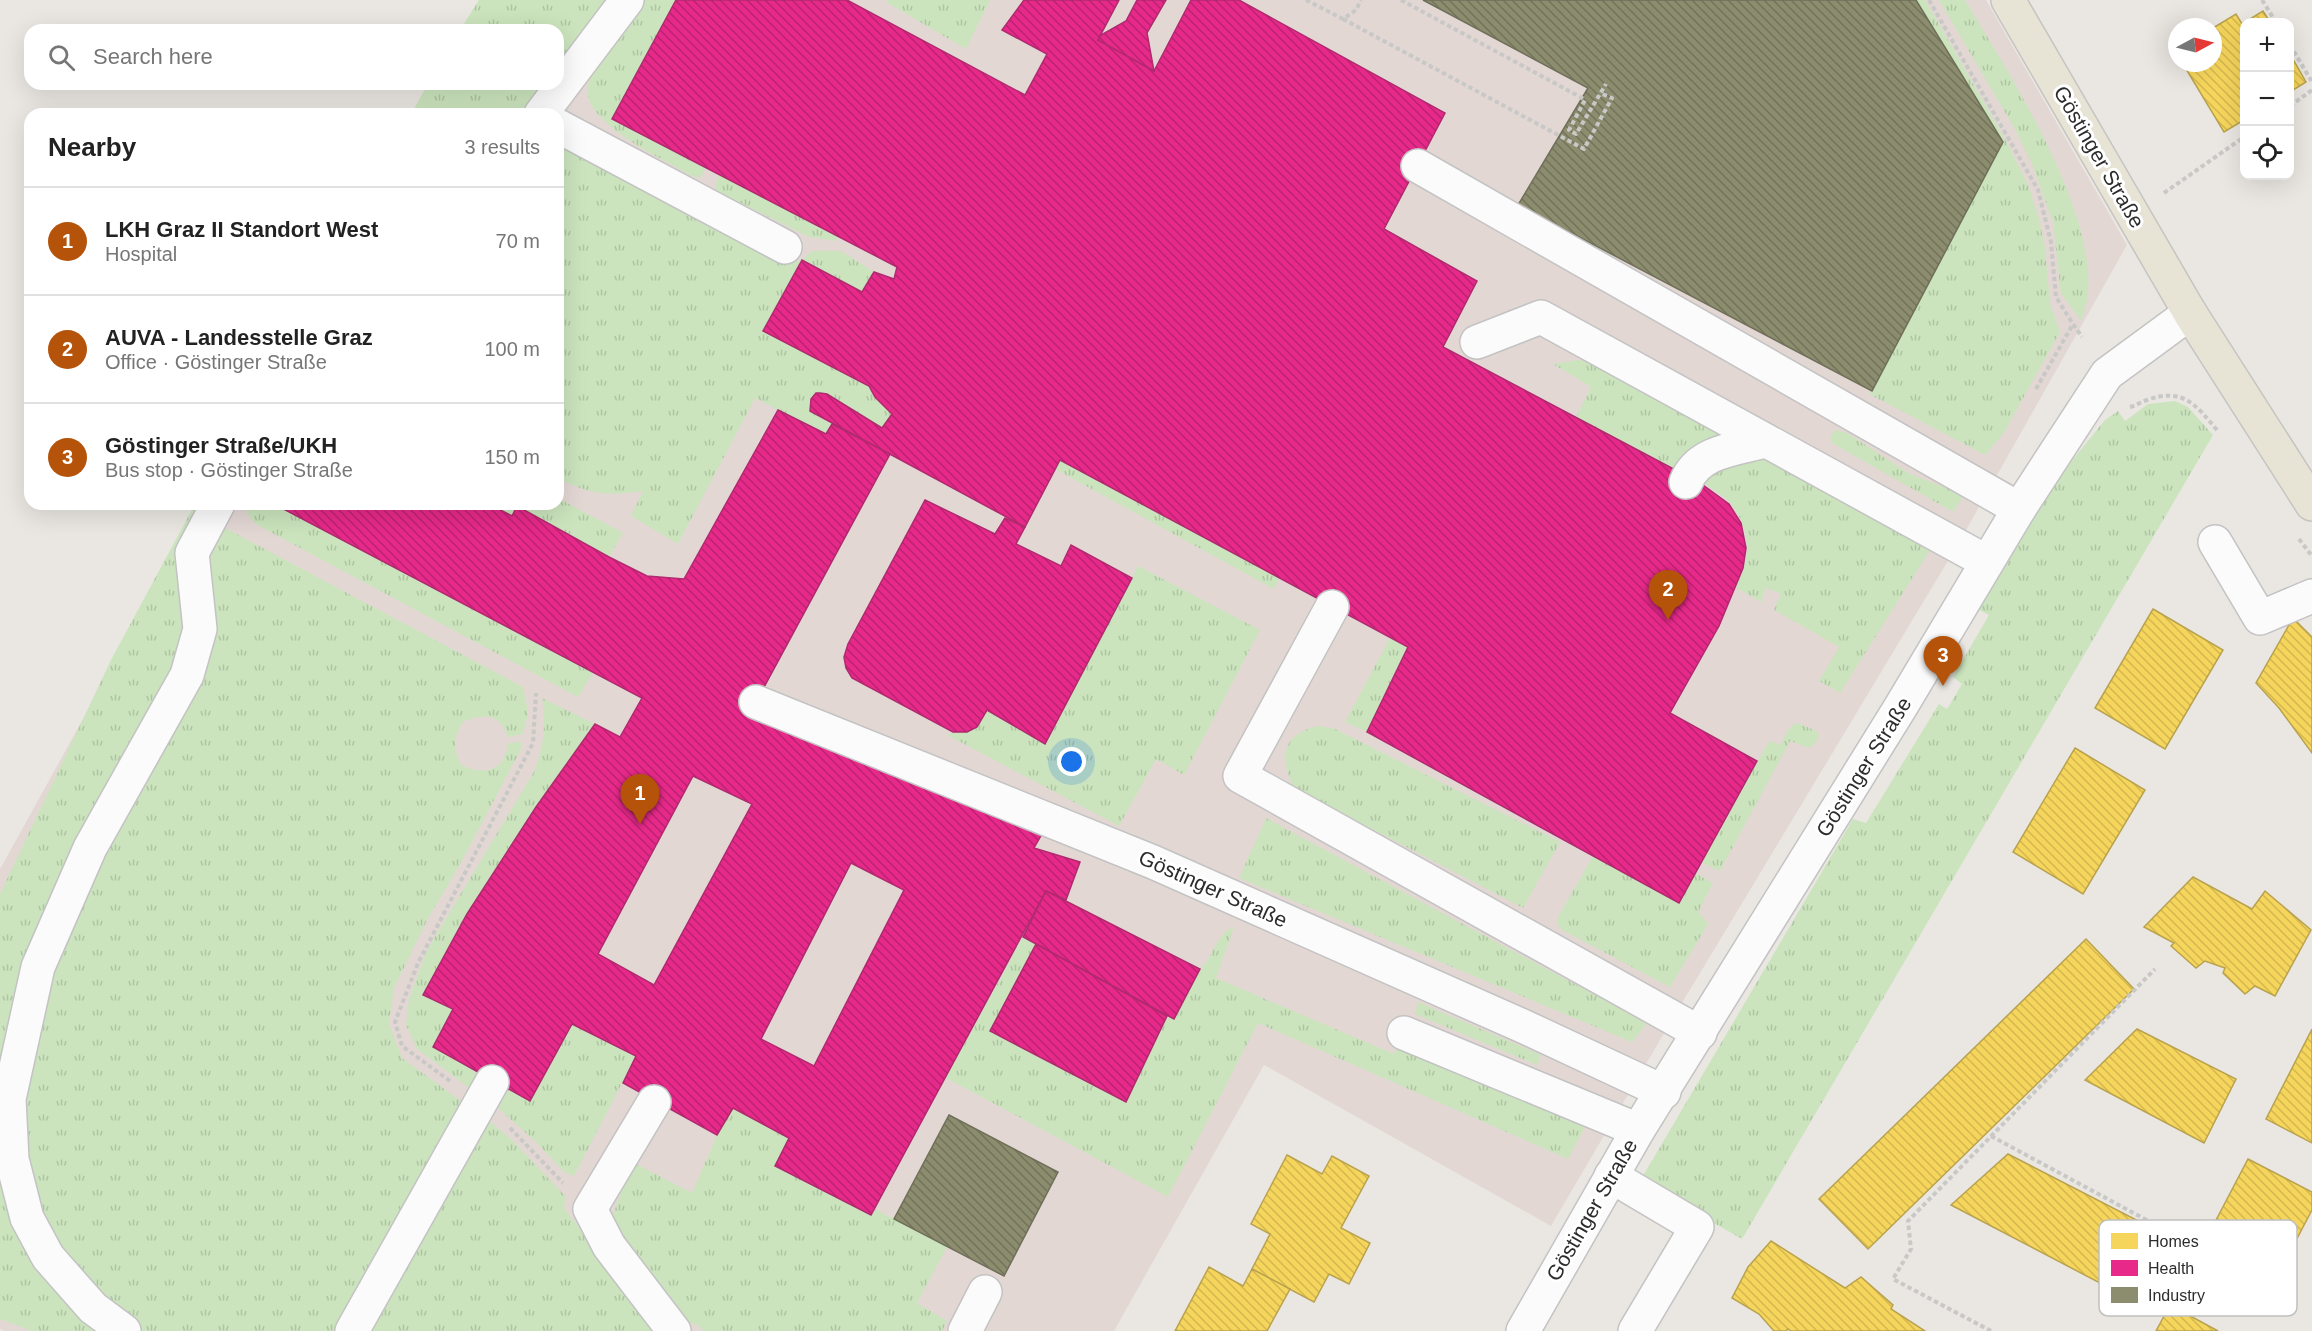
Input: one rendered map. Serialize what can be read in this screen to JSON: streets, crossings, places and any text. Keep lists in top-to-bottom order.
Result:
{
  "streets": {
    "main road": ["Göstinger Straße"]
  },
  "legend": ["Homes", "Health", "Industry"],
  "north": "right",
  "page": {
    "map_buttons": ["+", "−"],
    "search": "Search here",
    "heading": ["Nearby", "3 results"],
    "list": [
      {
        "mark": "1",
        "name": "LKH Graz II Standort West",
        "note": "Hospital",
        "value": "70 m"
      },
      {
        "mark": "2",
        "name": "AUVA - Landesstelle Graz",
        "note": "Office · Göstinger Straße",
        "value": "100 m"
      },
      {
        "mark": "3",
        "name": "Göstinger Straße/UKH",
        "note": "Bus stop · Göstinger Straße",
        "value": "150 m"
      }
    ],
    "pins": ["2", "3", "1"]
  }
}
